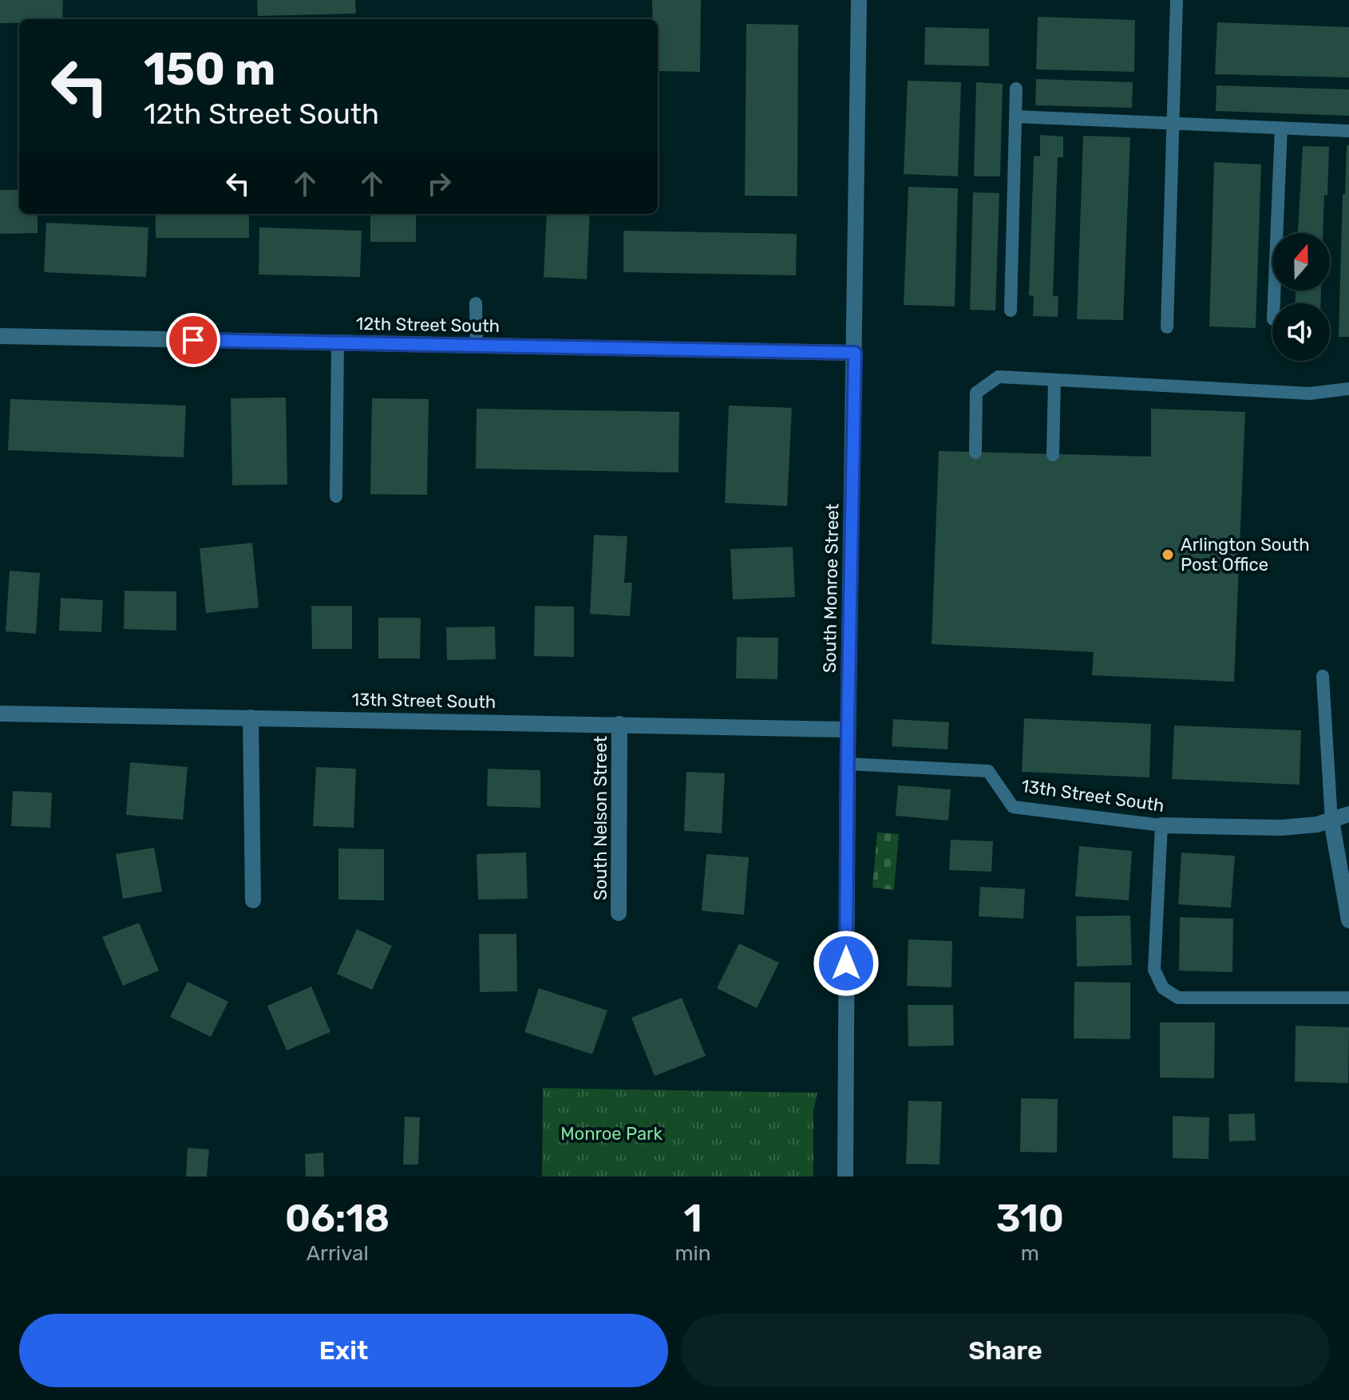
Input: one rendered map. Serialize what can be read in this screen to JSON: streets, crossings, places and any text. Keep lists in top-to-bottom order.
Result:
{
  "streets": {
    "street": [
      "12th Street South",
      "South Monroe Street",
      "13th Street South",
      "South Nelson Street"
    ]
  },
  "crossings": [
    ["12th Street South", "South Monroe Street"],
    ["South Monroe Street", "13th Street South"],
    ["13th Street South", "South Nelson Street"]
  ],
  "parks": ["Monroe Park"],
  "places": ["Arlington South Post Office"],
  "north": "top",
  "page": {
    "turn": ["150 m", "12th Street South"],
    "eta": [
      "06:18",
      "Arrival",
      "1",
      "min",
      "310",
      "m"
    ],
    "buttons": ["Exit", "Share"]
  }
}
